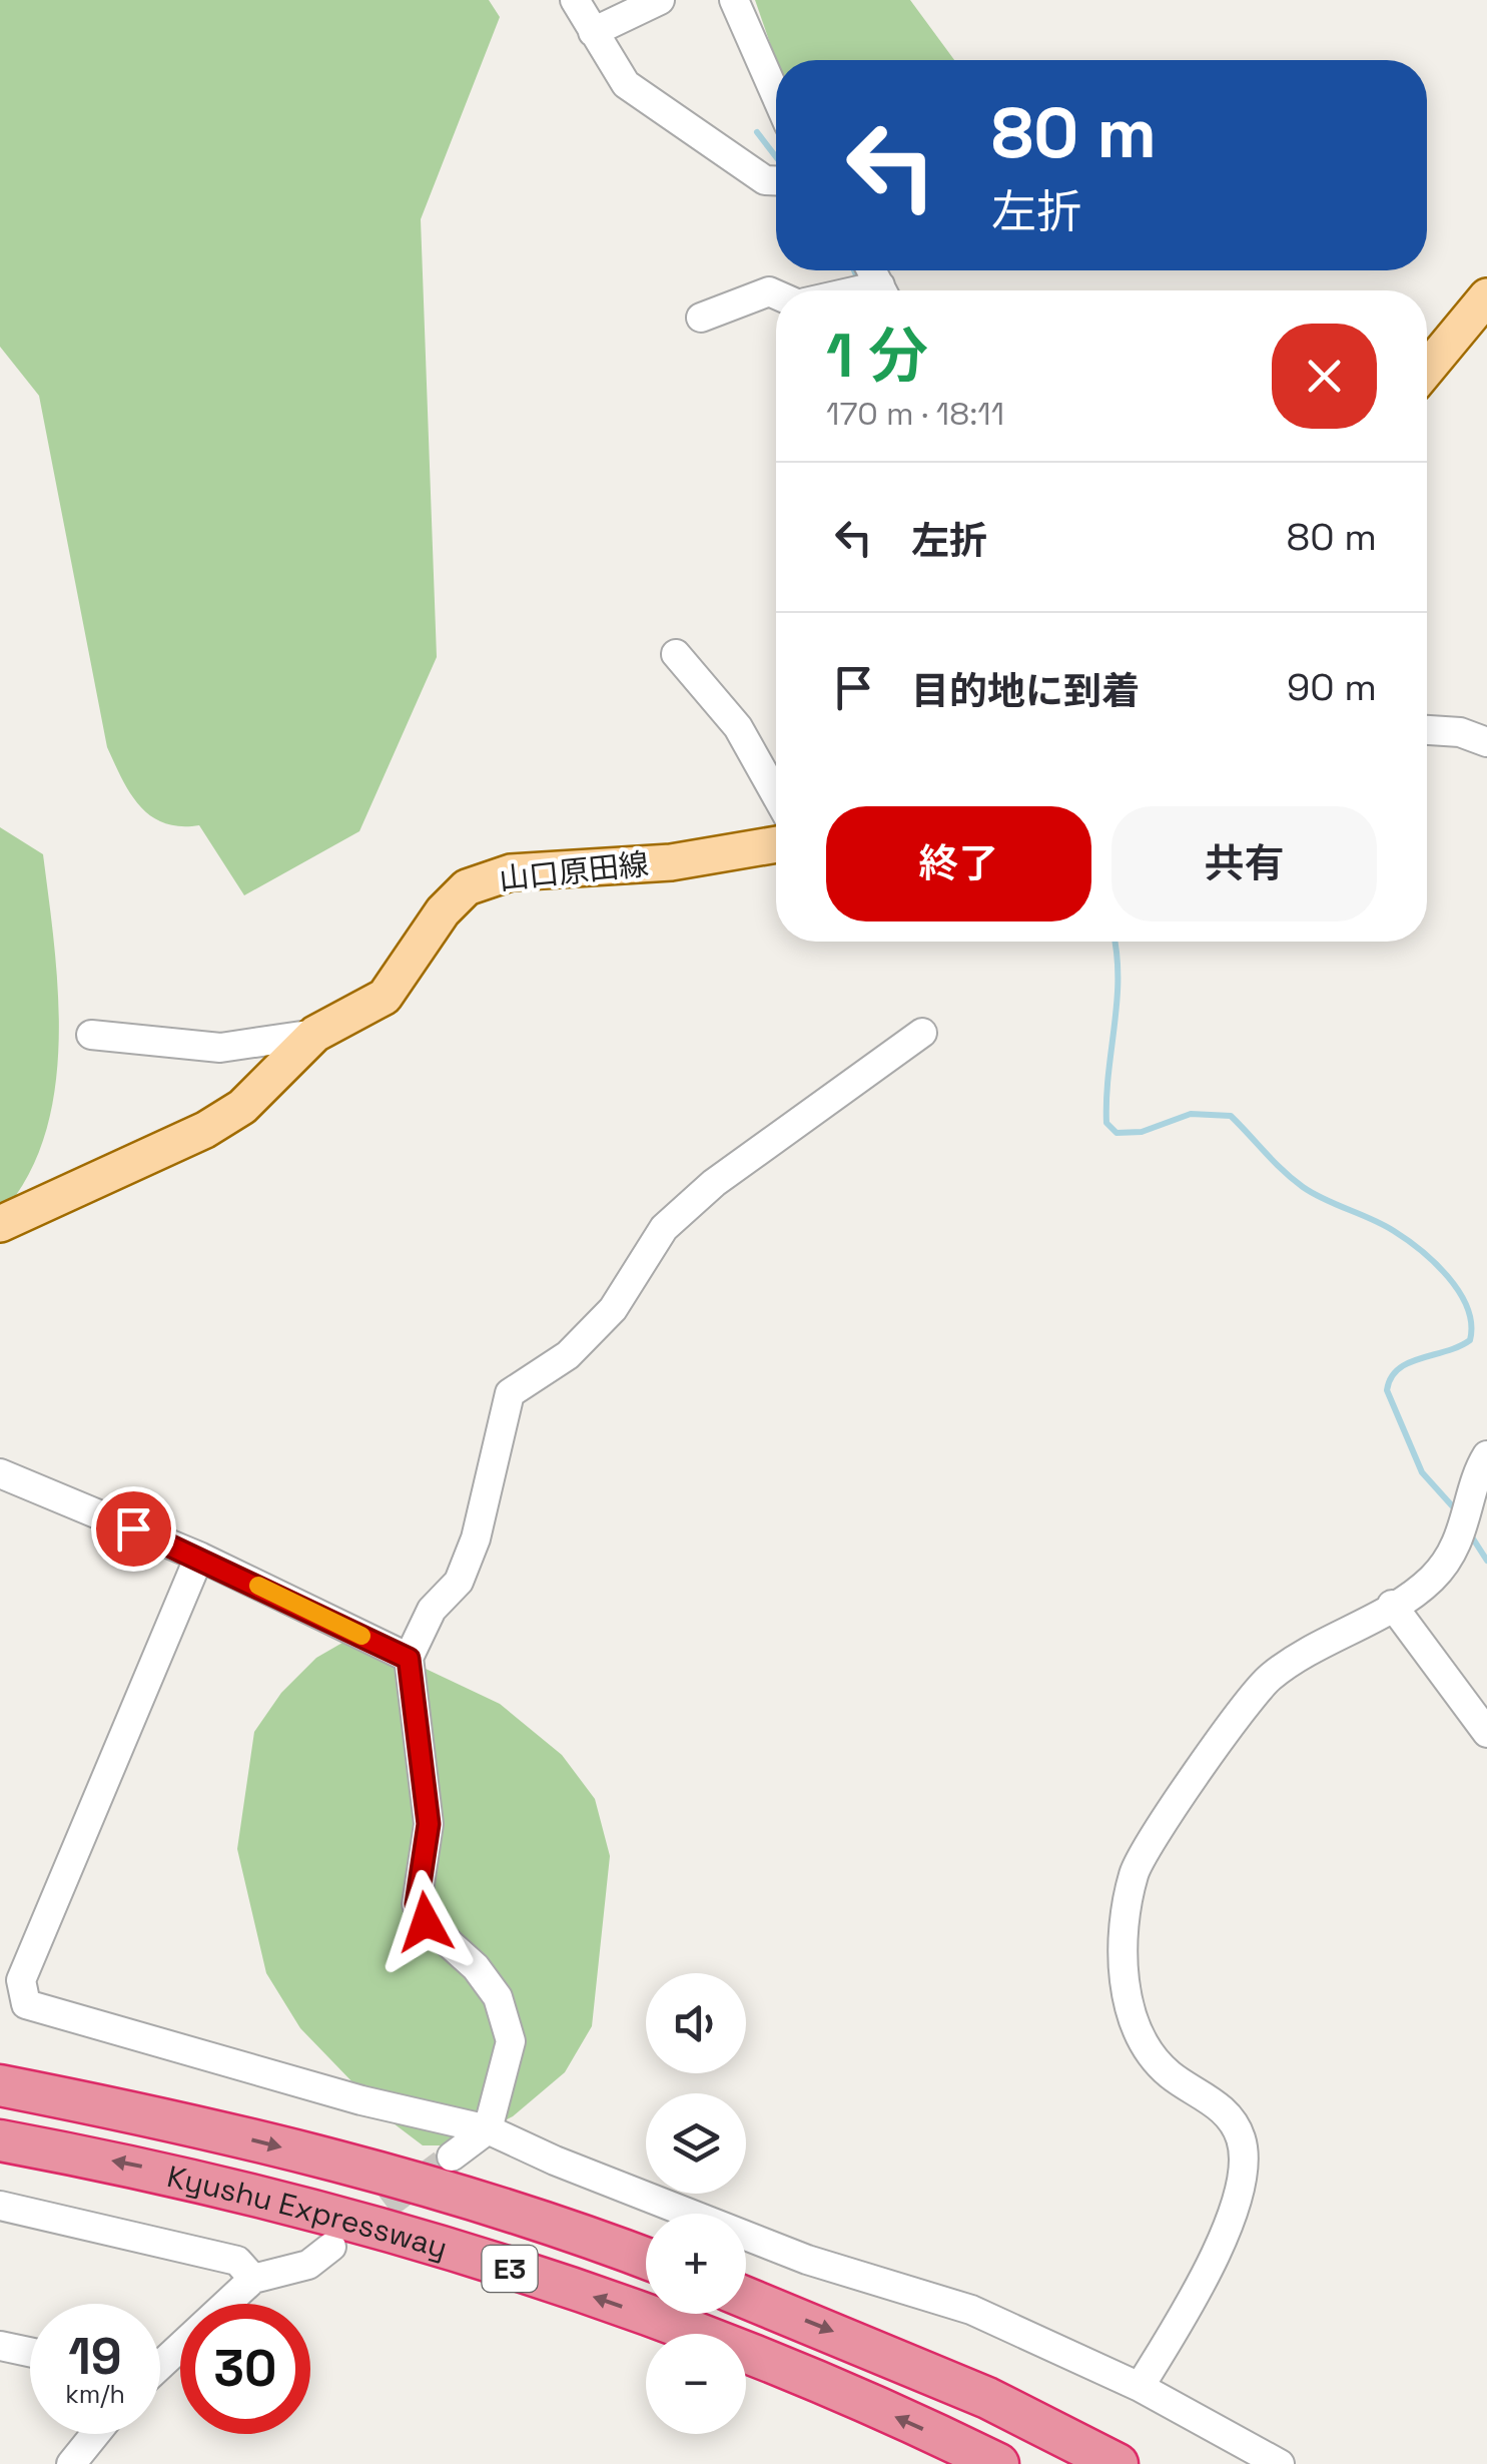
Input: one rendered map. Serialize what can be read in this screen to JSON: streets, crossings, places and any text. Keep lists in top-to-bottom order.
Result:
{
  "streets": {
    "highway": ["Kyushu Expressway", "E3"],
    "main road": ["山口原田線"]
  },
  "page": {
    "turn": ["80 m", "左折"],
    "heading": ["1 分", "170 m · 18:11"],
    "list": [
      {
        "name": "左折",
        "value": "80 m"
      },
      {
        "name": "目的地に到着",
        "value": "90 m"
      }
    ],
    "buttons": ["終了", "共有"],
    "map_buttons": ["+", "−"],
    "speed": "19 km/h",
    "limit": "30"
  }
}
